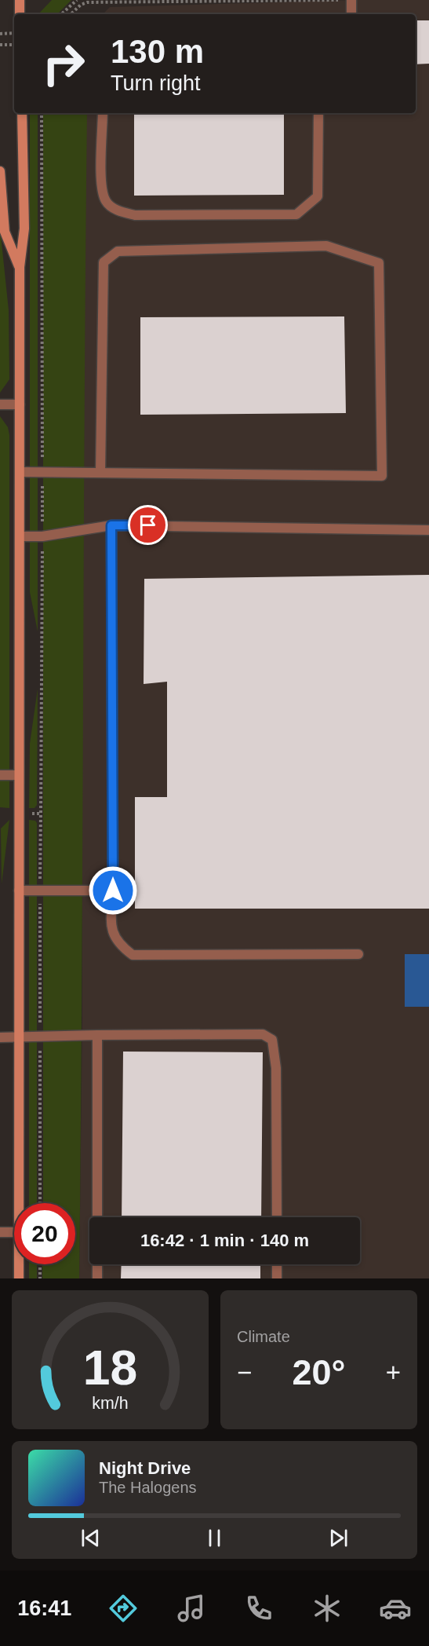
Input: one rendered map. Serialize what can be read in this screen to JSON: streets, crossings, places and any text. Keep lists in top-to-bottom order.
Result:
{
  "page": {
    "turn": ["130 m", "Turn right"],
    "limit": "20",
    "trip": "16:42 · 1 min · 140 m",
    "tile": "Climate",
    "heat": ["−", "20°", "+"],
    "song": ["Night Drive", "The Halogens"],
    "tabs": "16:41",
    "gauge": ["18", "km/h"]
  }
}
